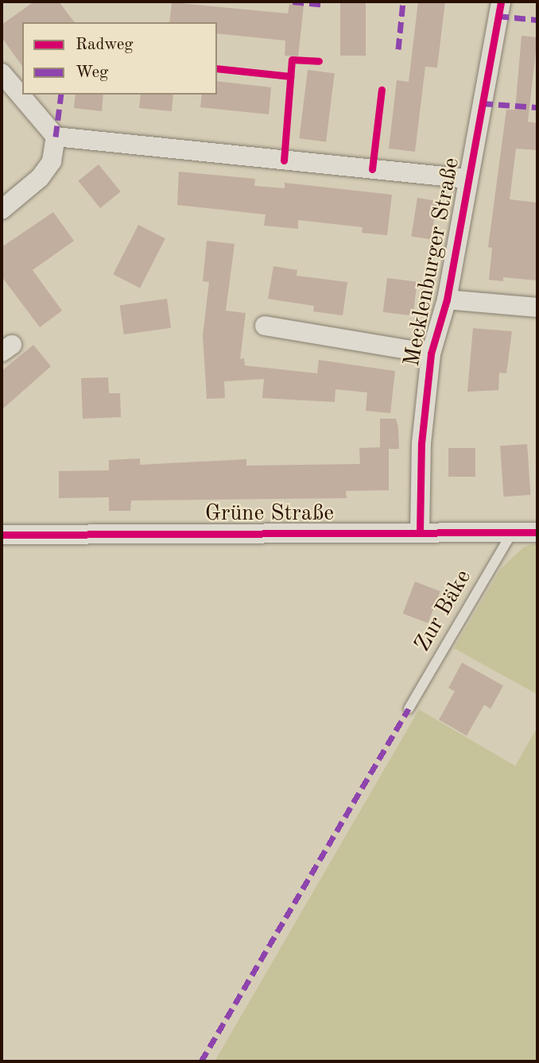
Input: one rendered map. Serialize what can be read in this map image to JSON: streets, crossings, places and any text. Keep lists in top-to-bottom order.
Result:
{
  "streets": {
    "street": ["Mecklenburger Straße", "Grüne Straße"],
    "lane": ["Zur Bäke"]
  },
  "crossings": [
    ["Mecklenburger Straße", "Grüne Straße"],
    ["Grüne Straße", "Zur Bäke"]
  ],
  "legend": ["Radweg", "Weg"]
}
